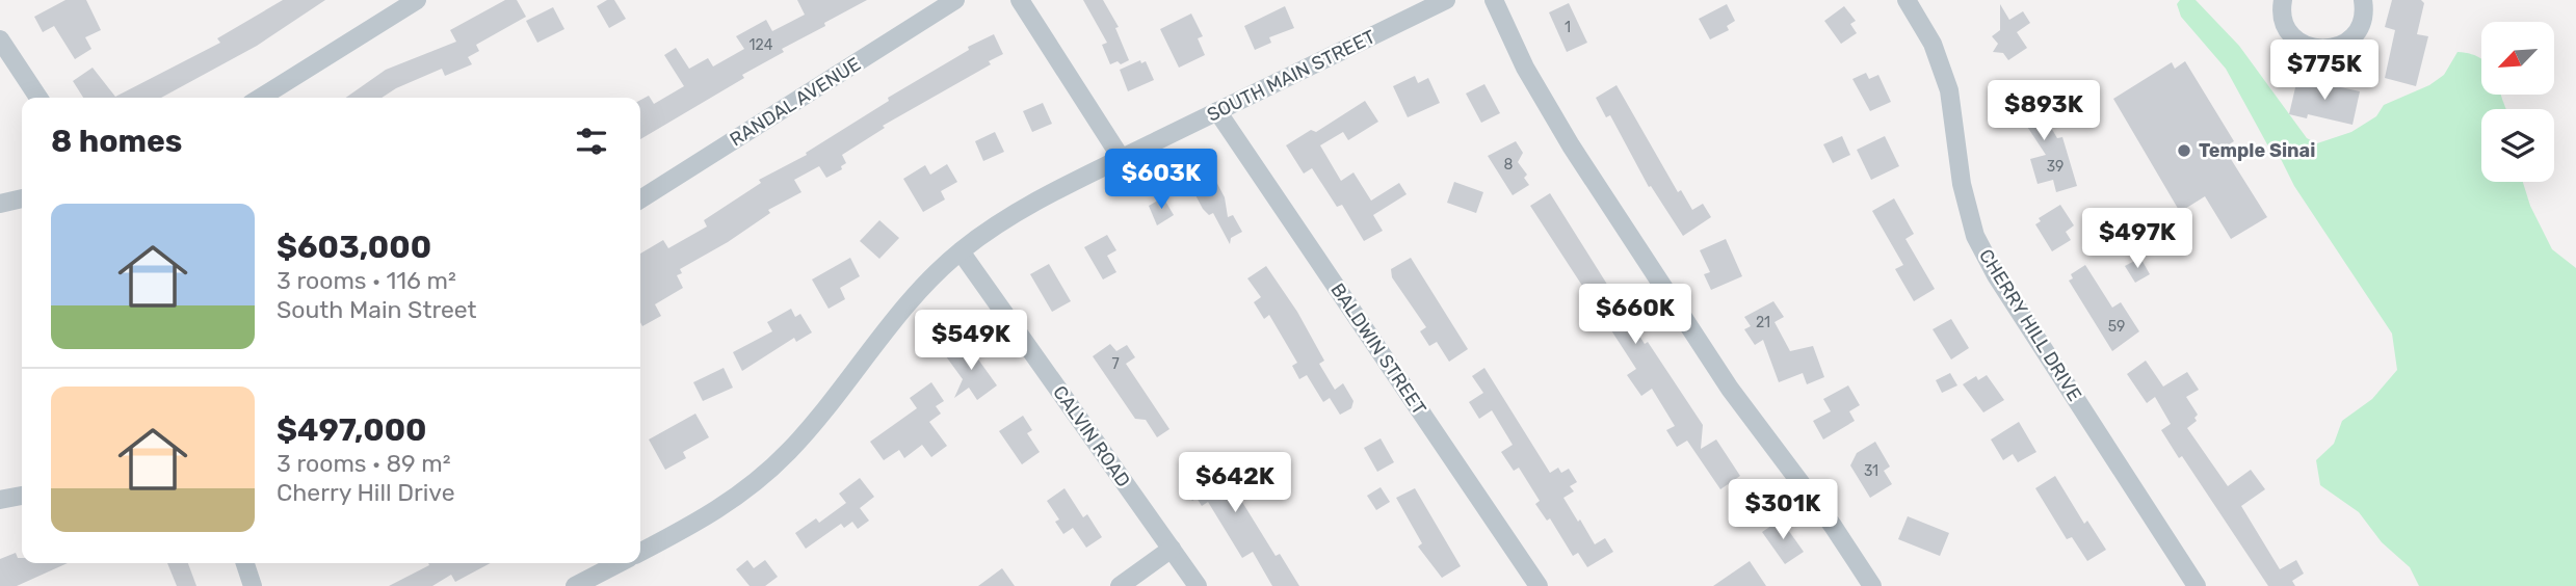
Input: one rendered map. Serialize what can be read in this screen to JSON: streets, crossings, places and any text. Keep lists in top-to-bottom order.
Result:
{
  "streets": {
    "street": [
      "SOUTH MAIN STREET",
      "RANDAL AVENUE",
      "CHERRY HILL DRIVE",
      "BALDWIN STREET",
      "CALVIN ROAD"
    ]
  },
  "crossings": [
    ["SOUTH MAIN STREET", "BALDWIN STREET"],
    ["SOUTH MAIN STREET", "CALVIN ROAD"]
  ],
  "places": ["Temple Sinai"],
  "house_numbers": [
    "1",
    "124",
    "8",
    "39",
    "21",
    "59",
    "7",
    "31"
  ],
  "north": "bottom left",
  "page": {
    "price": [
      "$775K",
      "$893K",
      "$603K",
      "$497K",
      "$660K",
      "$549K",
      "$642K",
      "$301K"
    ],
    "heading": "8 homes",
    "list": [
      {
        "name": "$603,000",
        "note": "3 rooms · 116 m² · South Main Street"
      },
      {
        "name": "$497,000",
        "note": "3 rooms · 89 m² · Cherry Hill Drive"
      }
    ]
  }
}
